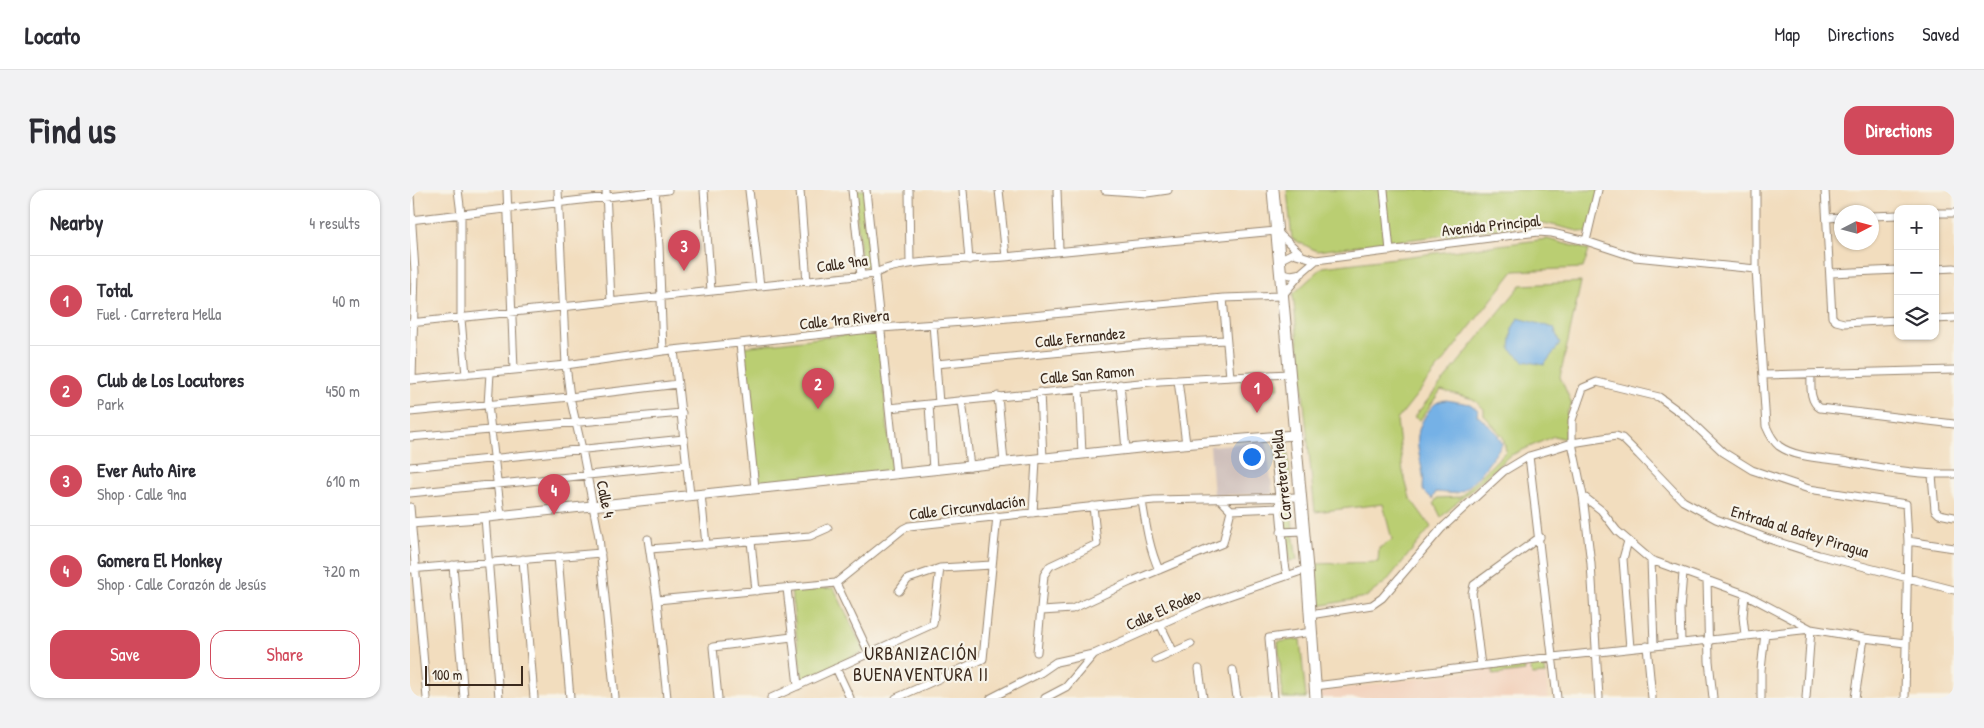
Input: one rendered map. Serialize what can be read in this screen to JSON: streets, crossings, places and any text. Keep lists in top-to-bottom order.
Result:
{
  "streets": {
    "main road": ["Carretera Mella"],
    "street": [
      "Avenida Principal",
      "Calle 9na",
      "Calle 1ra Rivera",
      "Calle Fernandez",
      "Calle San Ramon",
      "Calle 4",
      "Calle Circunvalación",
      "Entrada al Batey Piragua",
      "Calle El Rodeo"
    ]
  },
  "crossings": [
    ["Calle 9na", "Carretera Mella"],
    ["Calle 9na", "Calle 4"],
    ["Calle 1ra Rivera", "Carretera Mella"],
    ["Calle 1ra Rivera", "Calle 4"],
    ["Calle San Ramon", "Carretera Mella"],
    ["Carretera Mella", "Calle Circunvalación"],
    ["Carretera Mella", "Entrada al Batey Piragua"],
    ["Carretera Mella", "Calle El Rodeo"]
  ],
  "districts": ["URBANIZACIÓN BUENAVENTURA II"],
  "scale_bar": "100 m",
  "north": "right",
  "page": {
    "header": "Locato",
    "nav": ["Map", "Directions", "Saved"],
    "buttons": [
      "Directions",
      ["Save", "Share"]
    ],
    "title": "Find us",
    "heading": ["Nearby", "4 results"],
    "map_buttons": ["+", "−"],
    "pins": [
      "3",
      "2",
      "1",
      "4"
    ],
    "list": [
      {
        "mark": "1",
        "name": "Total",
        "note": "Fuel · Carretera Mella",
        "value": "40 m"
      },
      {
        "mark": "2",
        "name": "Club de Los Locutores",
        "note": "Park",
        "value": "450 m"
      },
      {
        "mark": "3",
        "name": "Ever Auto Aire",
        "note": "Shop · Calle 9na",
        "value": "610 m"
      },
      {
        "mark": "4",
        "name": "Gomera El Monkey",
        "note": "Shop · Calle Corazón de Jesús",
        "value": "720 m"
      }
    ],
    "scale": "100 m"
  }
}
